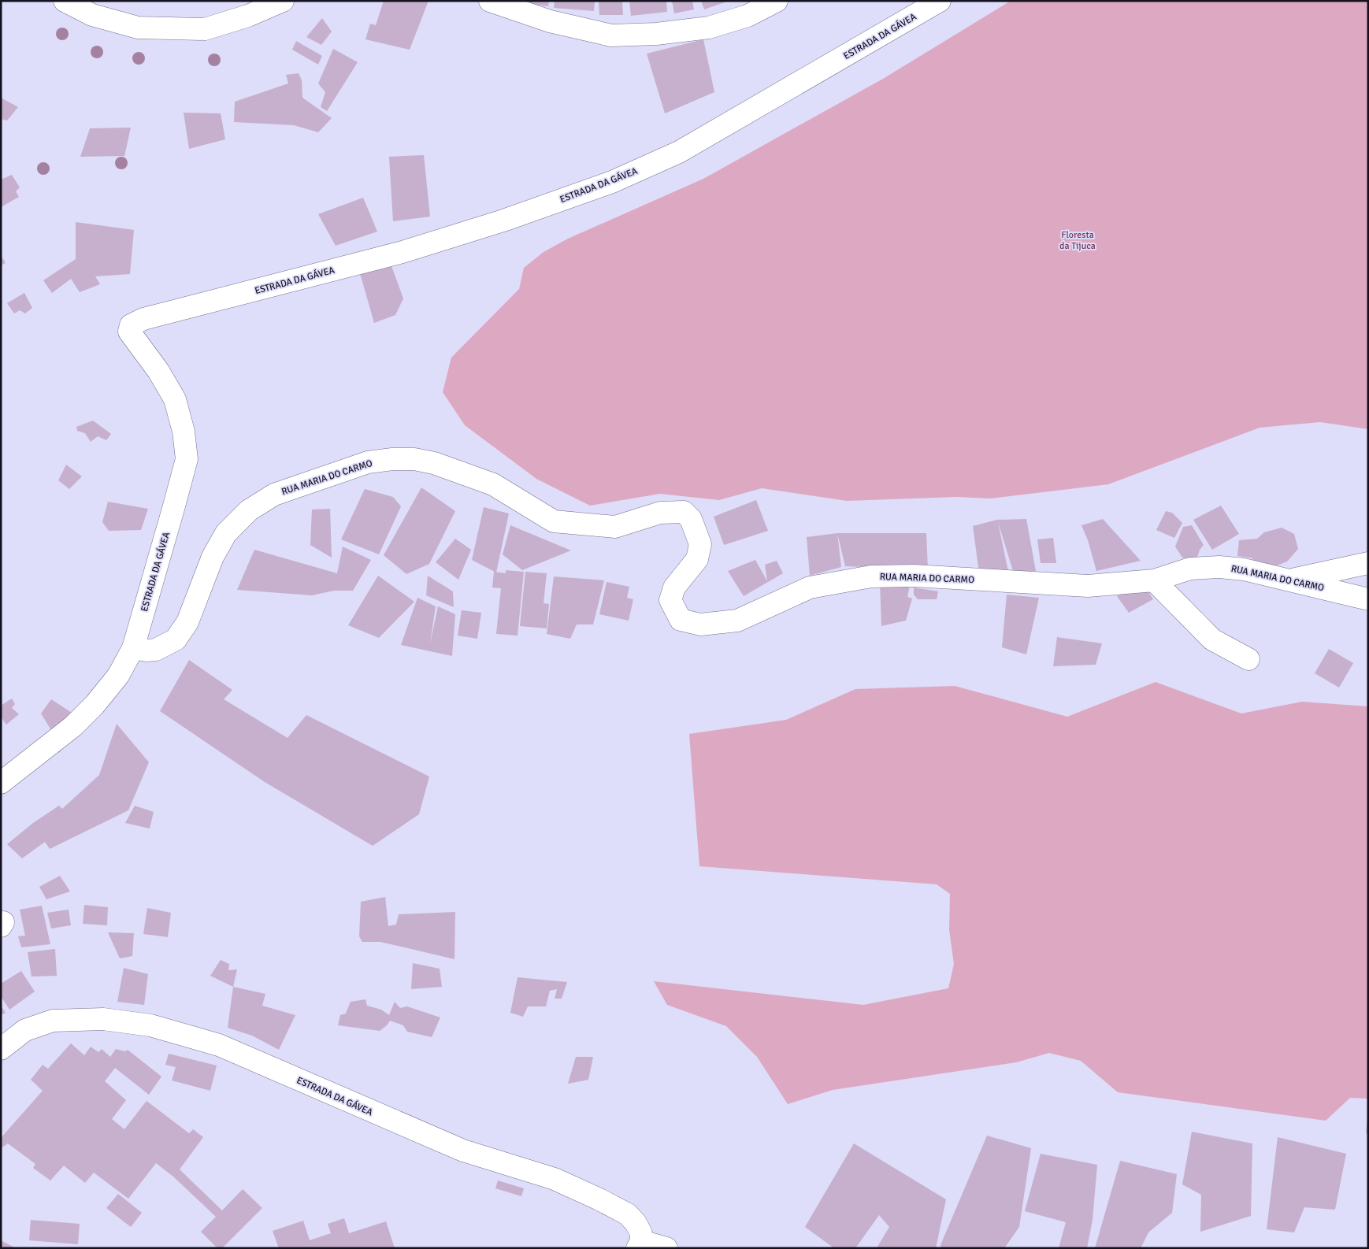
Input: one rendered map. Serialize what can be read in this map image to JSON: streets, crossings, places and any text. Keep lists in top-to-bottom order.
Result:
{
  "streets": {
    "street": ["ESTRADA DA GÁVEA", "RUA MARIA DO CARMO"]
  },
  "crossings": [
    ["ESTRADA DA GÁVEA", "RUA MARIA DO CARMO"]
  ],
  "parks": ["Floresta da Tijuca"]
}
